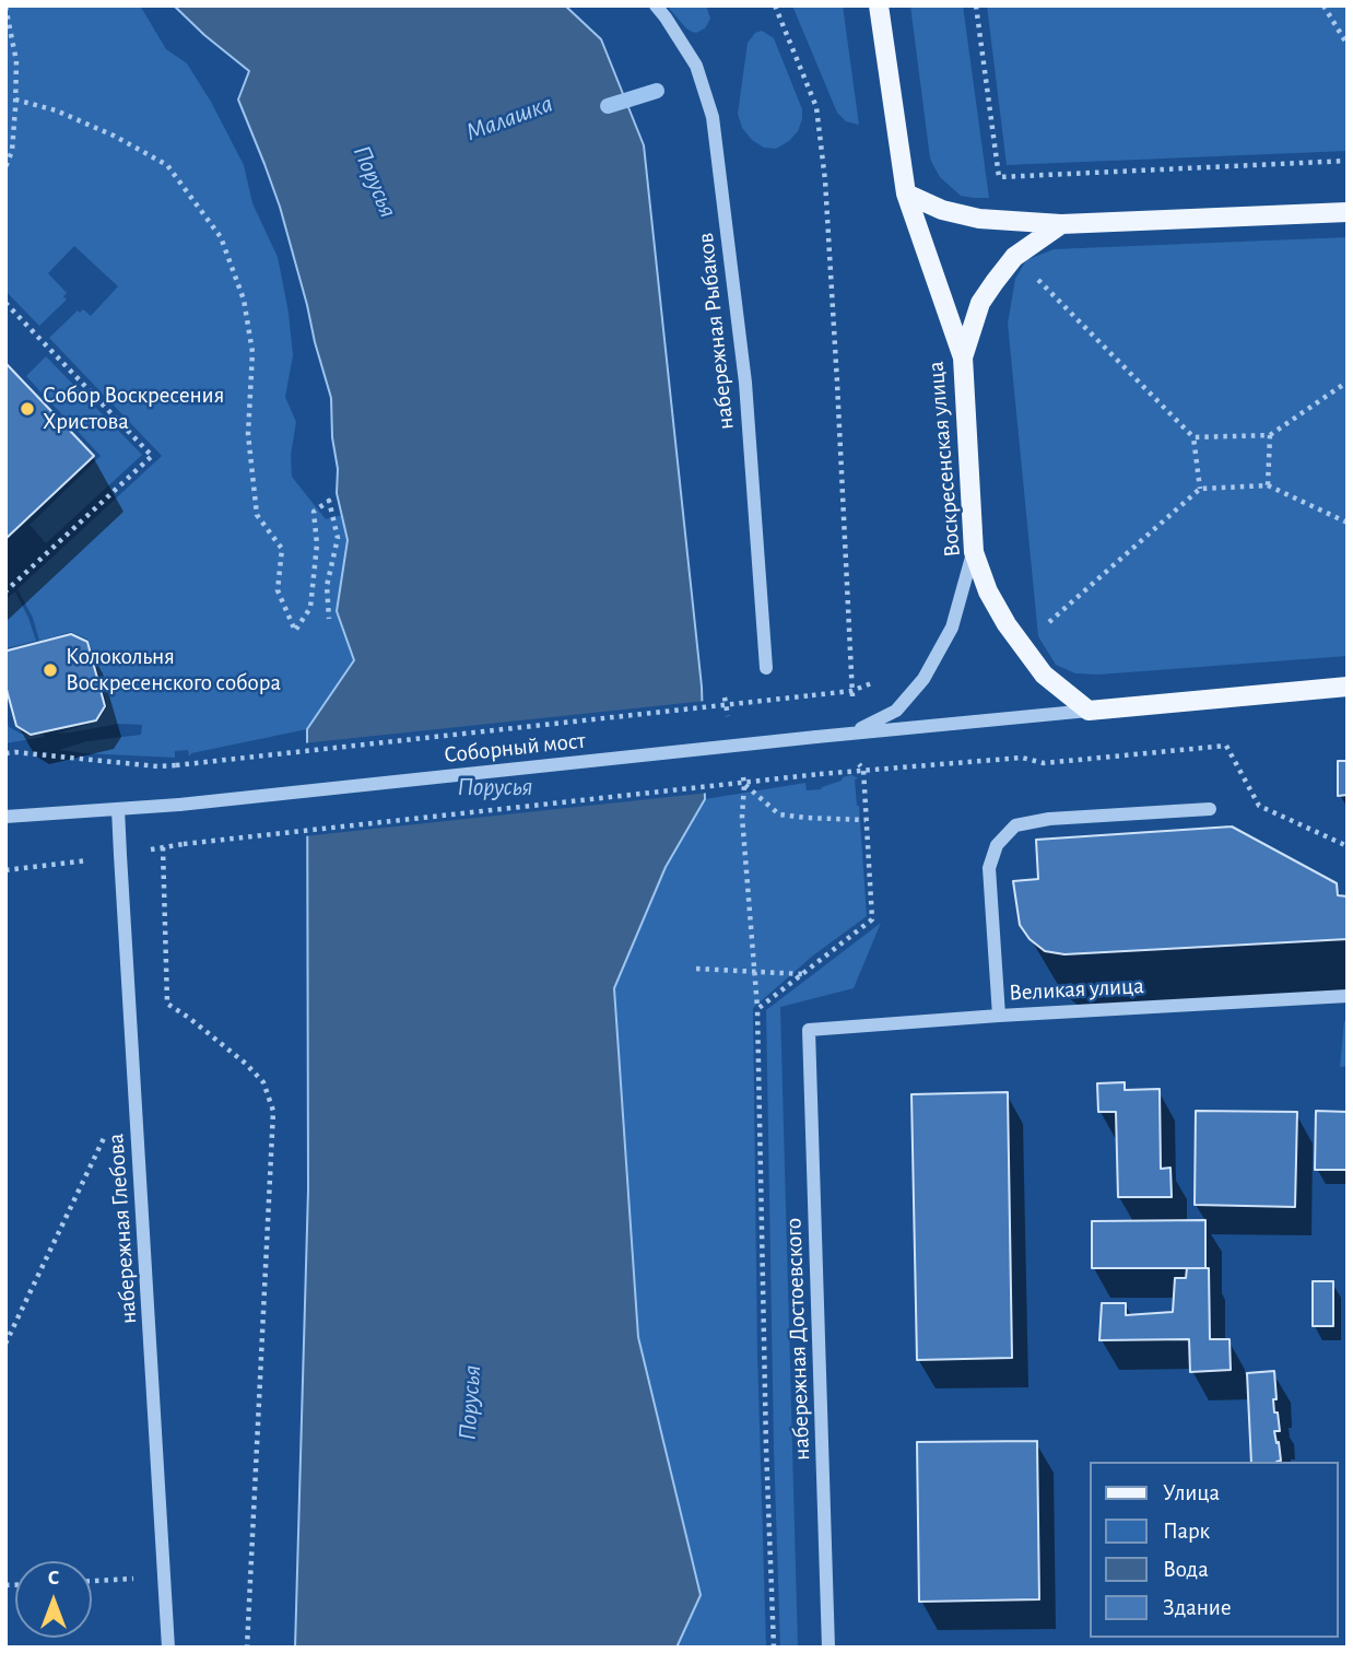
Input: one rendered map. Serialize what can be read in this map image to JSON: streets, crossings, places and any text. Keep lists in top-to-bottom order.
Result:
{
  "streets": {
    "main road": ["Воскресенская улица"],
    "street": [
      "набережная Рыбаков",
      "Соборный мост",
      "Великая улица",
      "набережная Глебова",
      "набережная Достоевского"
    ]
  },
  "crossings": [
    ["Воскресенская улица", "Соборный мост"],
    ["Соборный мост", "набережная Глебова"],
    ["Великая улица", "набережная Достоевского"]
  ],
  "water": ["Малашка", "Порусья"],
  "places": ["Собор Воскресения Христова", "Колокольня Воскресенского собора"],
  "legend": [
    "Улица",
    "Парк",
    "Вода",
    "Здание"
  ],
  "north": "top"
}
